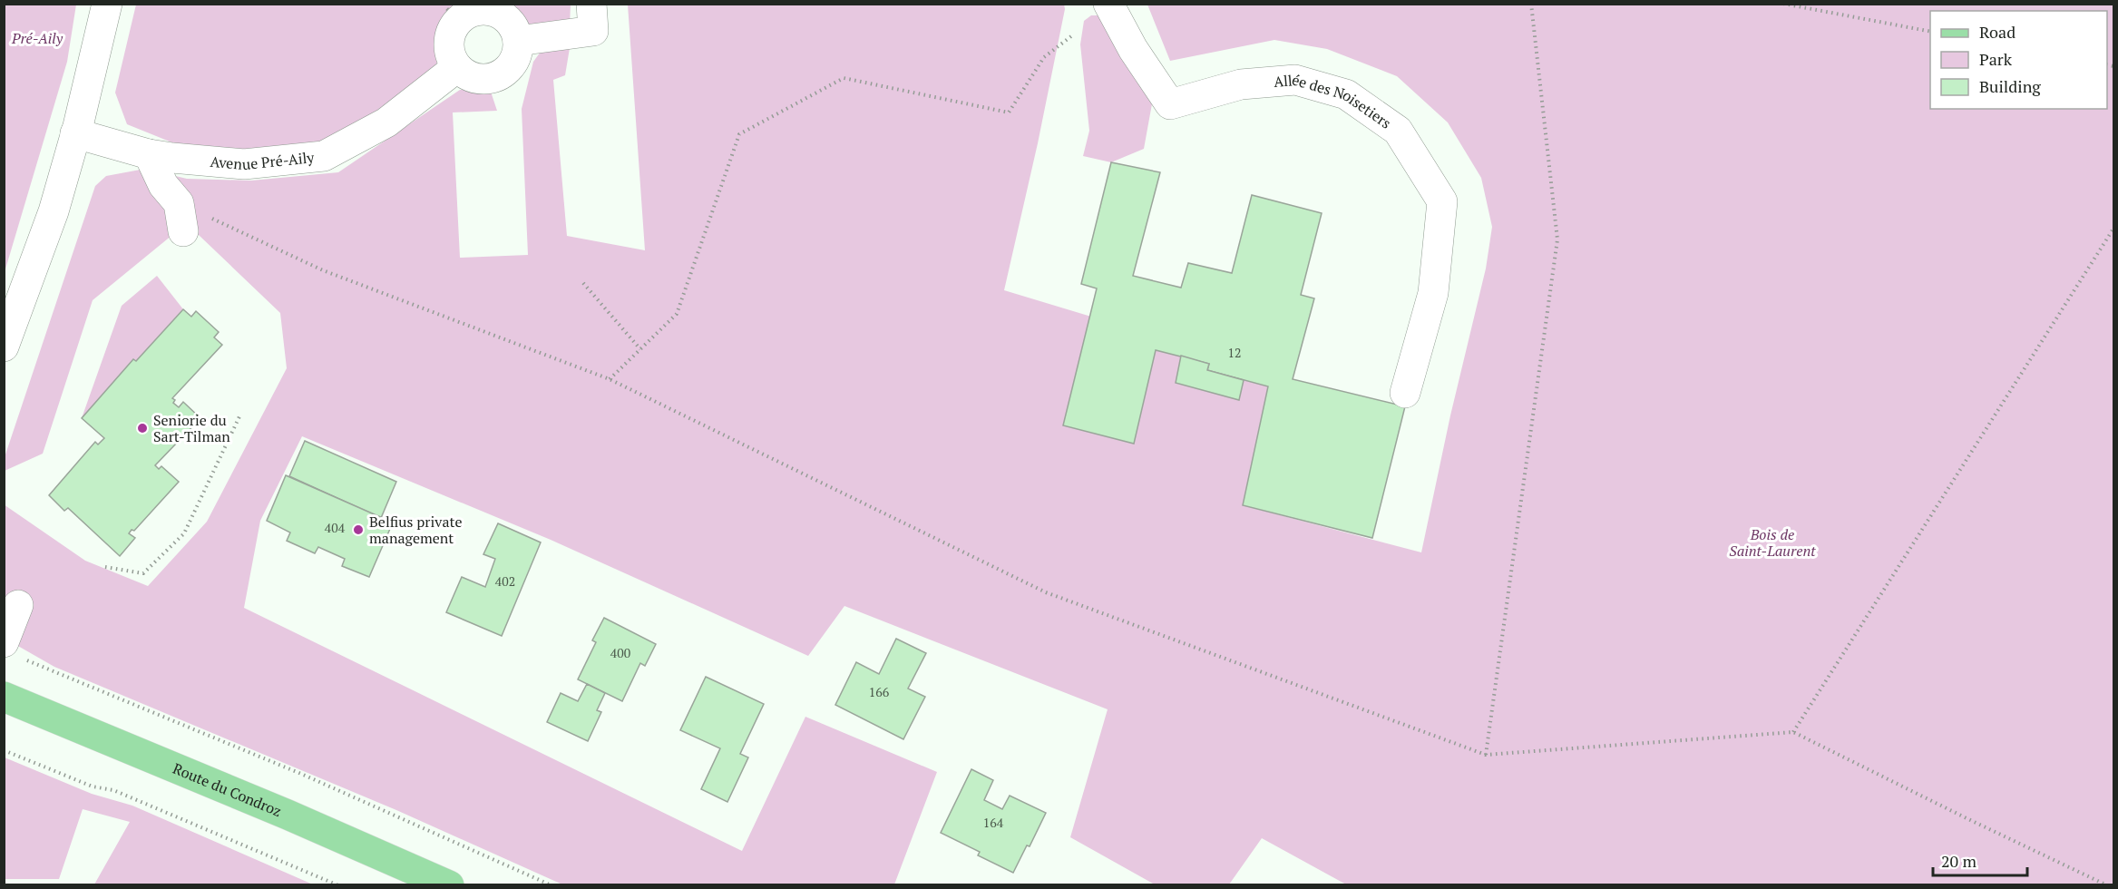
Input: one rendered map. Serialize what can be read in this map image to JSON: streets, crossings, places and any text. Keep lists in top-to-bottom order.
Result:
{
  "streets": {
    "main road": ["Route du Condroz"],
    "street": ["Allée des Noisetiers", "Avenue Pré-Aily"]
  },
  "parks": ["Pré-Aily", "Bois de Saint-Laurent"],
  "places": ["Seniorie du Sart-Tilman", "Belfius private management"],
  "house_numbers": [
    "12",
    "404",
    "402",
    "400",
    "166",
    "164"
  ],
  "legend": ["Road", "Park", "Building"],
  "scale_bar": "20 m"
}
